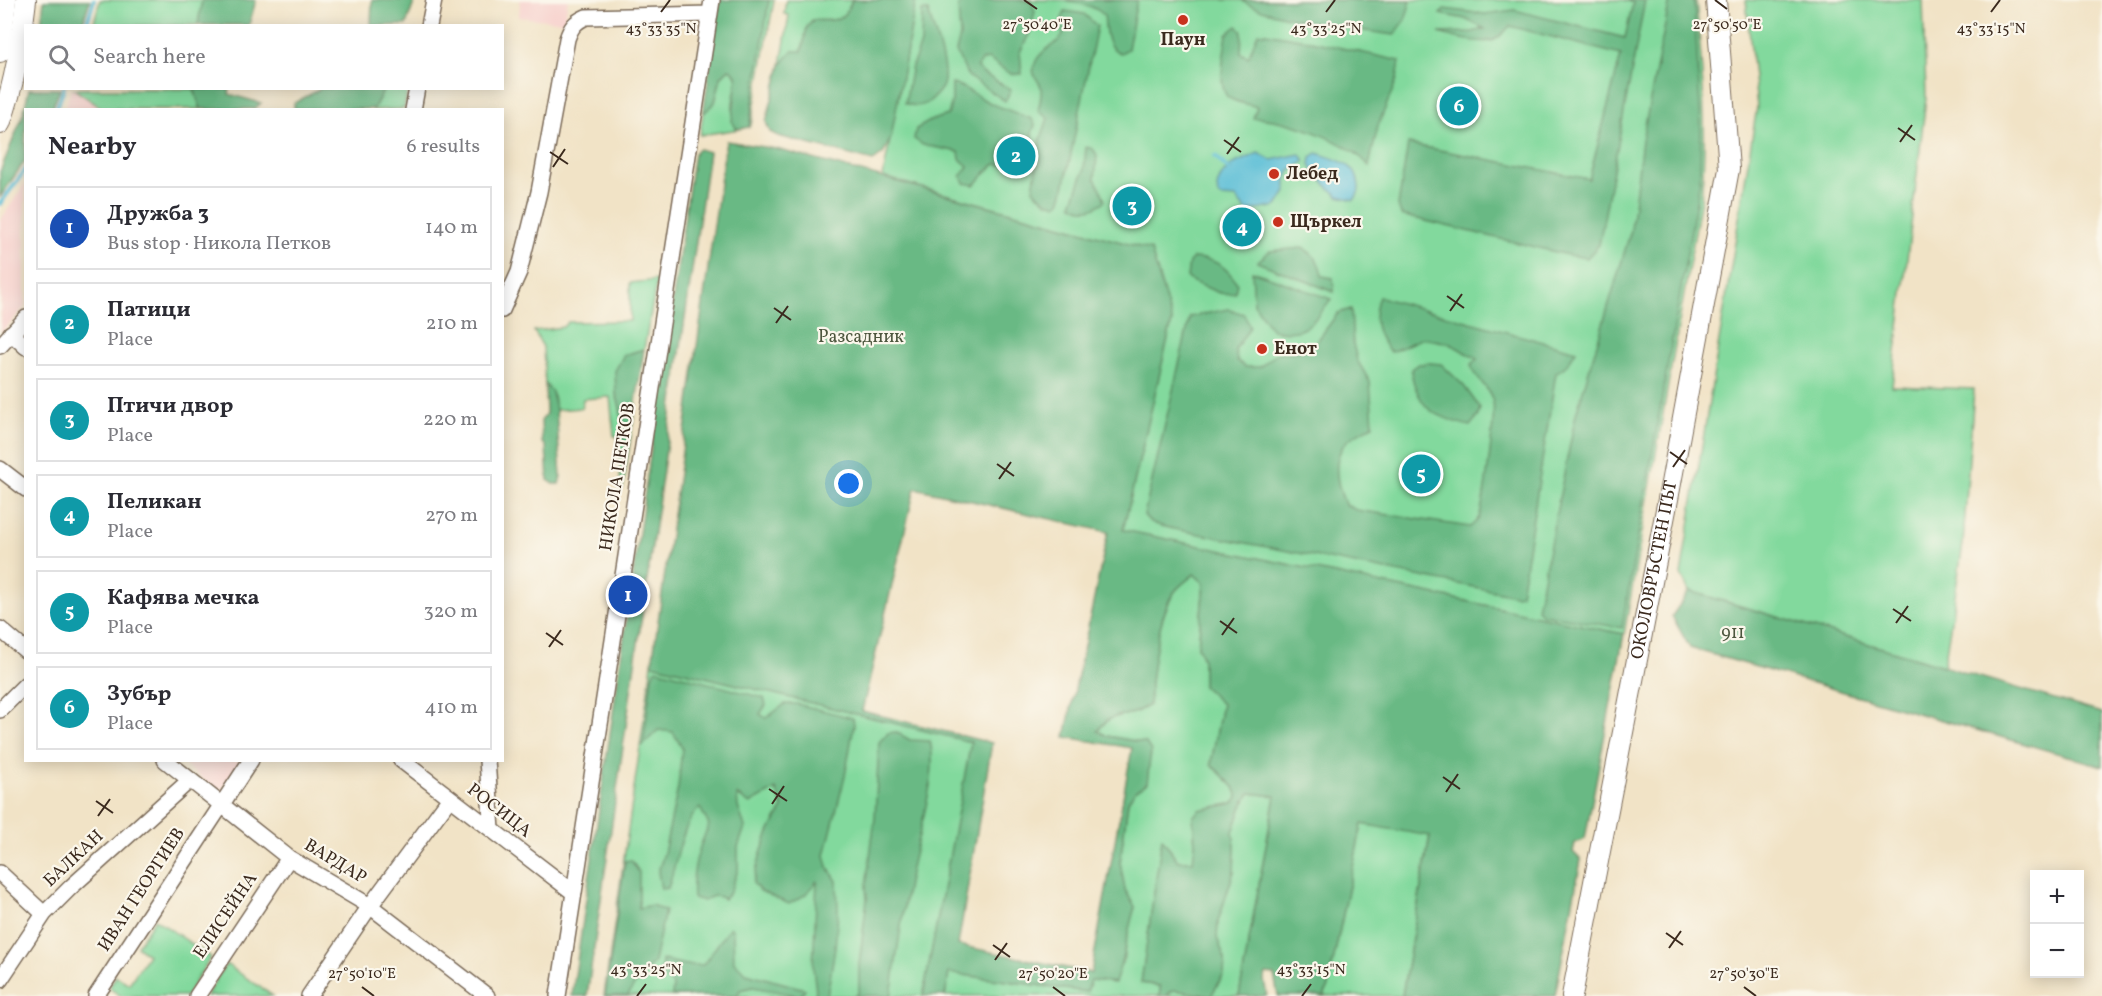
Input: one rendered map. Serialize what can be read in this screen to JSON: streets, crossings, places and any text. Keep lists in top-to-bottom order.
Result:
{
  "streets": {
    "main road": ["ОКОЛОВРЪСТЕН ПЪТ"],
    "street": [
      "НИКОЛА ПЕТКОВ",
      "РОСИЦА",
      "БАЛКАН",
      "ВАРДАР",
      "ИВАН ГЕОРГИЕВ",
      "ЕЛИСЕЙНА"
    ]
  },
  "crossings": [
    ["НИКОЛА ПЕТКОВ", "РОСИЦА"],
    ["БАЛКАН", "ВАРДАР"],
    ["ВАРДАР", "ИВАН ГЕОРГИЕВ"],
    ["ВАРДАР", "ЕЛИСЕЙНА"]
  ],
  "parks": ["Разсадник", "911"],
  "places": [
    "Паун",
    "Лебед",
    "Щъркел",
    "Енот"
  ],
  "page": {
    "search": "Search here",
    "pins": [
      "6",
      "2",
      "3",
      "4",
      "5",
      "1"
    ],
    "heading": ["Nearby", "6 results"],
    "list": [
      {
        "mark": "1",
        "name": "Дружба 3",
        "note": "Bus stop · Никола Петков",
        "value": "140 m"
      },
      {
        "mark": "2",
        "name": "Патици",
        "note": "Place",
        "value": "210 m"
      },
      {
        "mark": "3",
        "name": "Птичи двор",
        "note": "Place",
        "value": "220 m"
      },
      {
        "mark": "4",
        "name": "Пеликан",
        "note": "Place",
        "value": "270 m"
      },
      {
        "mark": "5",
        "name": "Кафява мечка",
        "note": "Place",
        "value": "320 m"
      },
      {
        "mark": "6",
        "name": "Зубър",
        "note": "Place",
        "value": "410 m"
      }
    ],
    "map_buttons": ["+", "−"]
  },
  "coordinates": [
    "27°50'40\"E",
    "27°50'50\"E",
    "43°33'35\"N",
    "43°33'25\"N",
    "43°33'15\"N",
    "27°50'10\"E",
    "27°50'20\"E",
    "27°50'30\"E"
  ]
}
